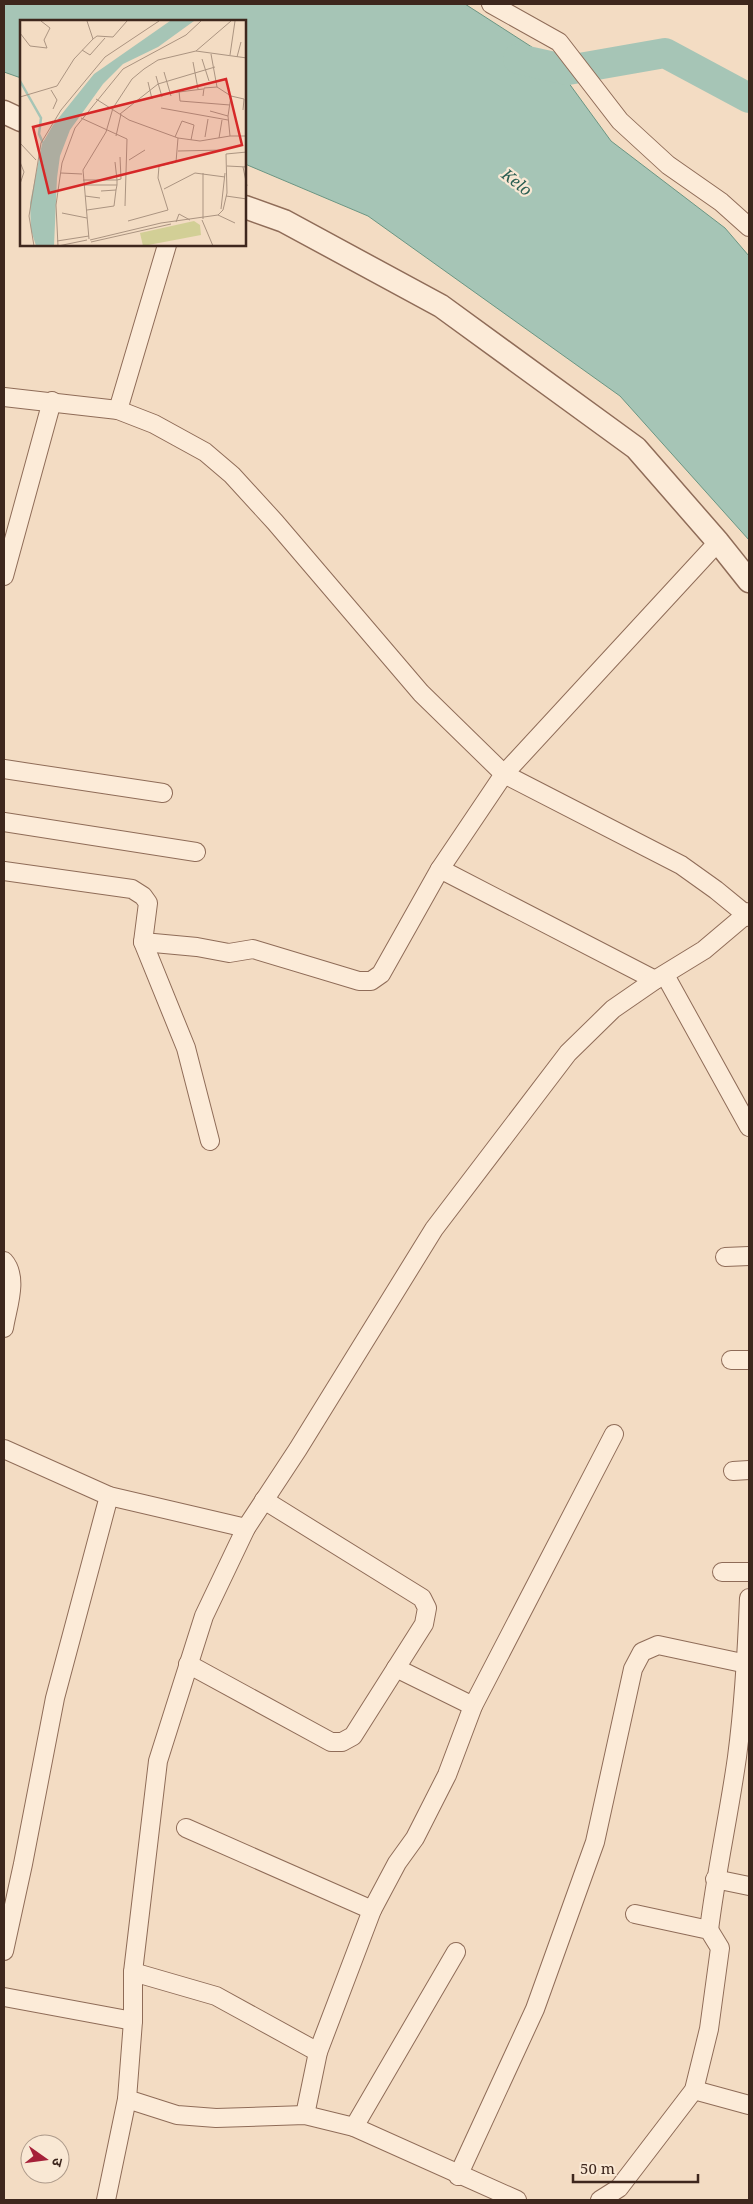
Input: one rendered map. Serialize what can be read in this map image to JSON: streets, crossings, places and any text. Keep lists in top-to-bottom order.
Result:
{
  "water": ["Kelo"],
  "scale_bar": "50 m",
  "north": "right"
}
